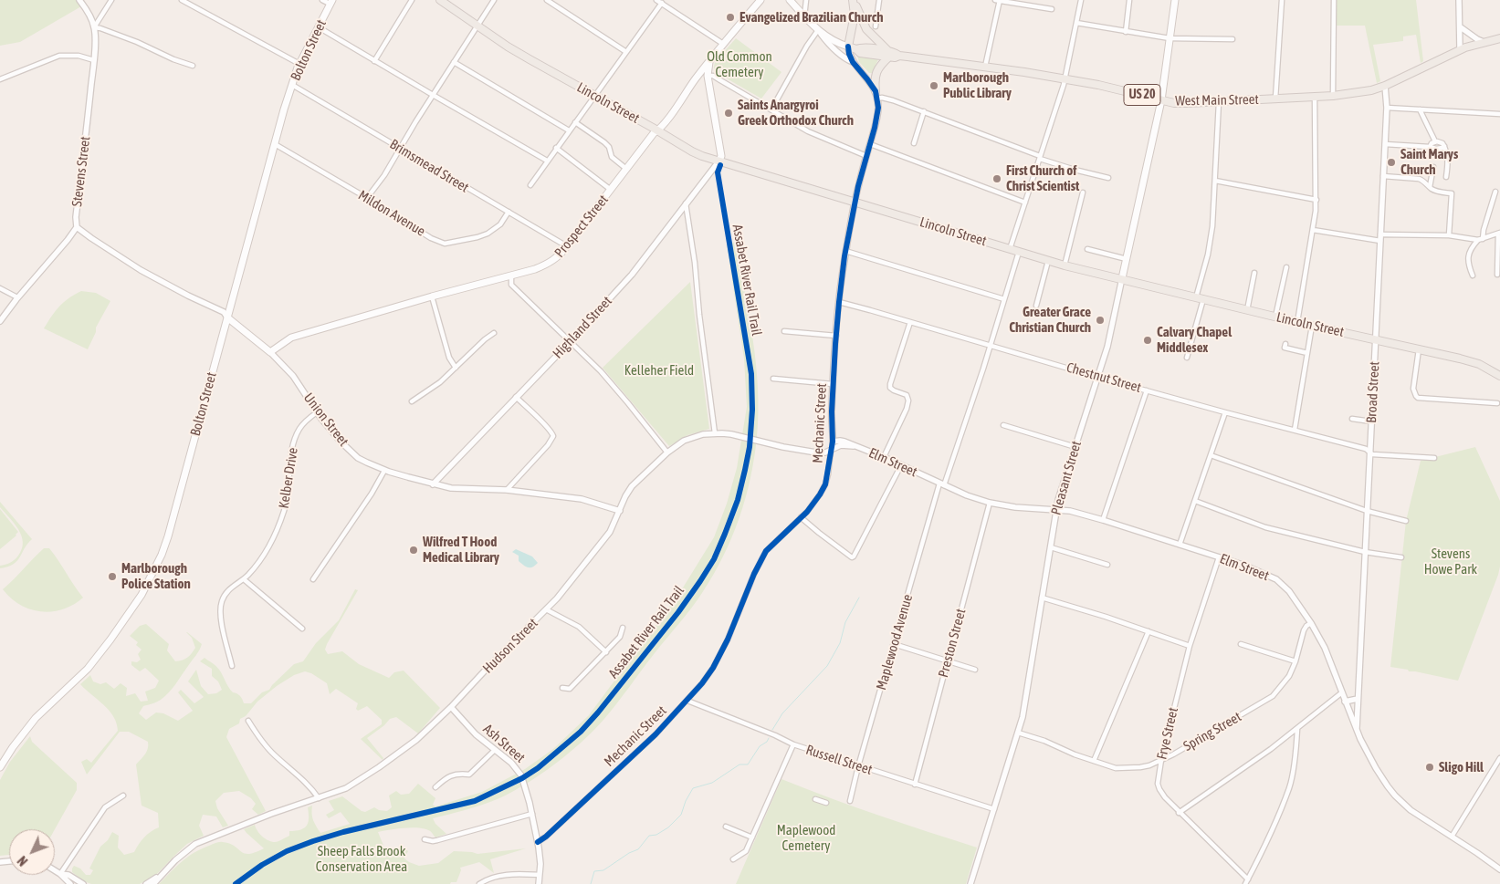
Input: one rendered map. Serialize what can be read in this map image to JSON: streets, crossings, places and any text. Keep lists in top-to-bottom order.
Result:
{
  "streets": {
    "main road": [
      "Bolton Street",
      "US 20",
      "West Main Street",
      "Lincoln Street",
      "Prospect Street",
      "Union Street",
      "Pleasant Street"
    ],
    "street": [
      "Brimsmead Street",
      "Stevens Street",
      "Mildon Avenue",
      "Highland Street",
      "Chestnut Street",
      "Broad Street",
      "Mechanic Street",
      "Elm Street",
      "Kelber Drive",
      "Maplewood Avenue",
      "Preston Street",
      "Hudson Street",
      "Spring Street",
      "Frye Street",
      "Ash Street",
      "Russell Street"
    ],
    "cycle path": ["Assabet River Rail Trail"]
  },
  "crossings": [
    ["Bolton Street", "Brimsmead Street"],
    ["Bolton Street", "Mildon Avenue"],
    ["Bolton Street", "Union Street"],
    ["West Main Street", "Broad Street"],
    ["West Main Street", "Pleasant Street"],
    ["Lincoln Street", "Prospect Street"],
    ["Lincoln Street", "Highland Street"],
    ["Lincoln Street", "Broad Street"],
    ["Lincoln Street", "Mechanic Street"],
    ["Lincoln Street", "Pleasant Street"],
    ["Lincoln Street", "Maplewood Avenue"],
    ["Brimsmead Street", "Mildon Avenue"],
    ["Brimsmead Street", "Prospect Street"],
    ["Stevens Street", "Union Street"],
    ["Prospect Street", "Union Street"],
    ["Highland Street", "Union Street"],
    ["Chestnut Street", "Broad Street"],
    ["Chestnut Street", "Mechanic Street"],
    ["Chestnut Street", "Pleasant Street"],
    ["Chestnut Street", "Maplewood Avenue"],
    ["Broad Street", "Elm Street"],
    ["Union Street", "Kelber Drive"],
    ["Union Street", "Hudson Street"],
    ["Mechanic Street", "Elm Street"],
    ["Mechanic Street", "Hudson Street"],
    ["Mechanic Street", "Ash Street"],
    ["Mechanic Street", "Russell Street"],
    ["Elm Street", "Pleasant Street"],
    ["Elm Street", "Maplewood Avenue"],
    ["Elm Street", "Preston Street"],
    ["Elm Street", "Hudson Street"],
    ["Elm Street", "Spring Street"],
    ["Elm Street", "Frye Street"],
    ["Pleasant Street", "Spring Street"],
    ["Pleasant Street", "Russell Street"],
    ["Maplewood Avenue", "Russell Street"],
    ["Preston Street", "Russell Street"],
    ["Hudson Street", "Ash Street"],
    ["Spring Street", "Frye Street"]
  ],
  "parks": [
    "Old Common Cemetery",
    "Kelleher Field",
    "Stevens Howe Park",
    "Maplewood Cemetery",
    "Sheep Falls Brook Conservation Area"
  ],
  "places": [
    "Evangelized Brazilian Church",
    "Marlborough Public Library",
    "Saints Anargyroi Greek Orthodox Church",
    "Saint Marys Church",
    "First Church of Christ Scientist",
    "Greater Grace Christian Church",
    "Calvary Chapel Middlesex",
    "Wilfred T Hood Medical Library",
    "Marlborough Police Station",
    "Sligo Hill"
  ],
  "north": "bottom left"
}
